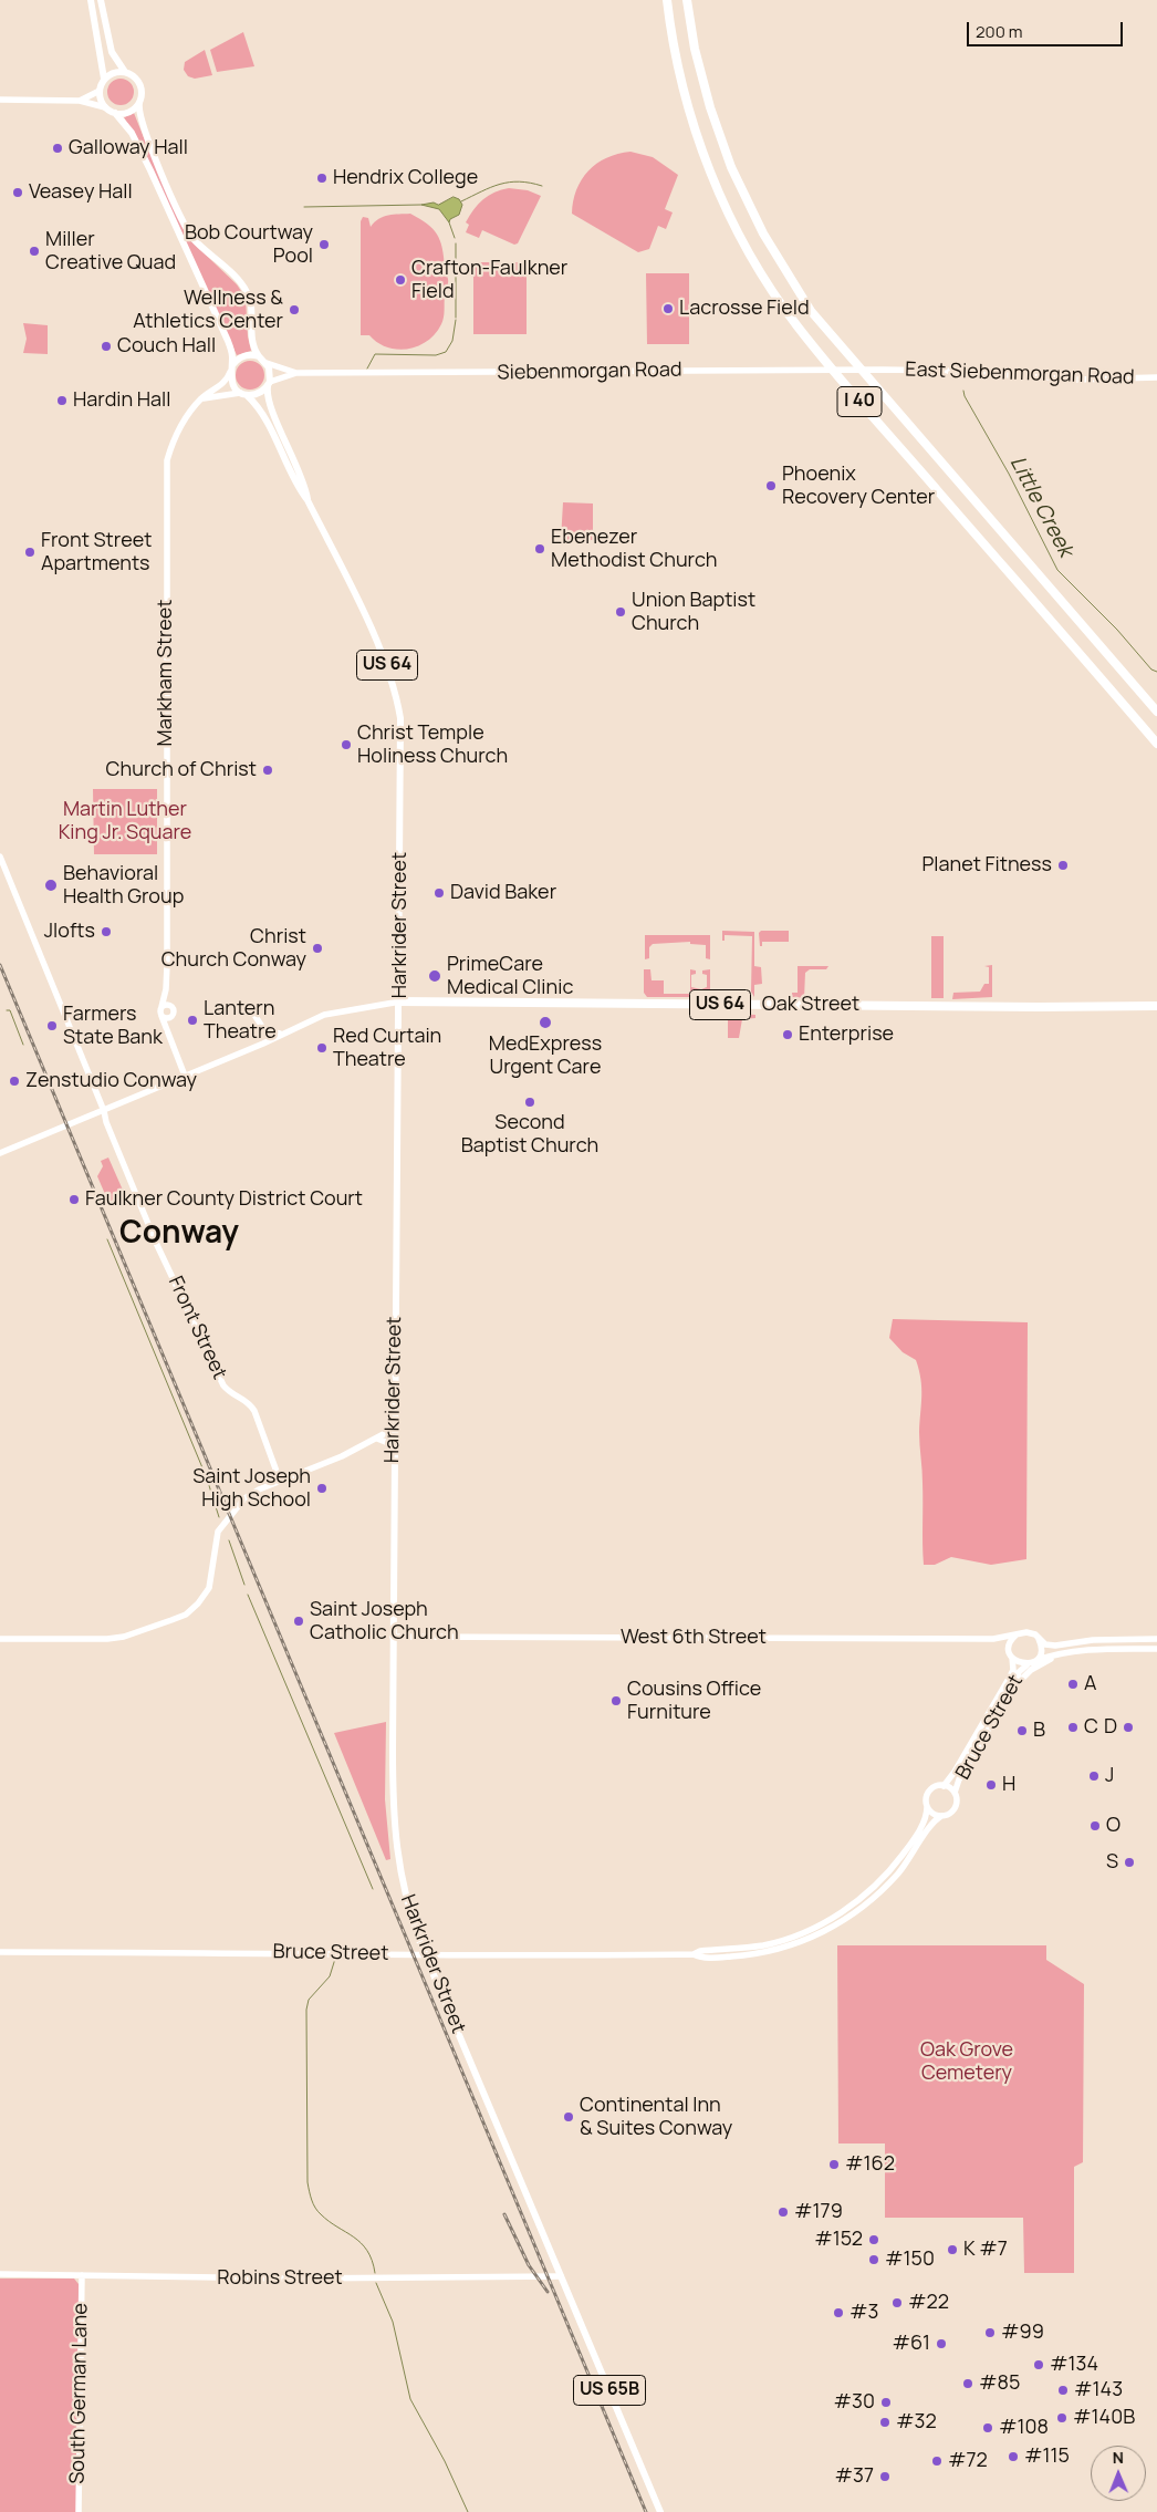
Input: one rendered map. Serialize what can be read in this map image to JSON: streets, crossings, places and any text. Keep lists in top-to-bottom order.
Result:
{
  "streets": {
    "highway": ["I 40", "US 64", "Oak Street"],
    "main road": ["Harkrider Street", "US 65B"],
    "street": [
      "Siebenmorgan Road",
      "East Siebenmorgan Road",
      "Markham Street",
      "Front Street",
      "West 6th Street",
      "Bruce Street",
      "Robins Street",
      "South German Lane"
    ]
  },
  "crossings": [
    ["Siebenmorgan Road", "East Siebenmorgan Road"],
    ["Siebenmorgan Road", "Markham Street"],
    ["Siebenmorgan Road", "Harkrider Street"],
    ["Markham Street", "Harkrider Street"],
    ["Harkrider Street", "Oak Street"],
    ["Harkrider Street", "West 6th Street"],
    ["Harkrider Street", "Bruce Street"],
    ["Harkrider Street", "Robins Street"],
    ["Harkrider Street", "US 65B"],
    ["Oak Street", "Front Street"],
    ["West 6th Street", "Bruce Street"],
    ["Robins Street", "US 65B"],
    ["Robins Street", "South German Lane"]
  ],
  "districts": ["Conway"],
  "water": ["Little Creek"],
  "parks": ["Martin Luther King Jr. Square", "Oak Grove Cemetery"],
  "places": [
    "Galloway Hall",
    "Hendrix College",
    "Veasey Hall",
    "Bob Courtway Pool",
    "Miller Creative Quad",
    "Crafton-Faulkner Field",
    "Lacrosse Field",
    "Wellness & Athletics Center",
    "Couch Hall",
    "Hardin Hall",
    "Phoenix Recovery Center",
    "Ebenezer Methodist Church",
    "Front Street Apartments",
    "Union Baptist Church",
    "Christ Temple Holiness Church",
    "Church of Christ",
    "Planet Fitness",
    "Behavioral Health Group",
    "David Baker",
    "Jlofts",
    "Christ Church Conway",
    "PrimeCare Medical Clinic",
    "Lantern Theatre",
    "MedExpress Urgent Care",
    "Farmers State Bank",
    "Enterprise",
    "Red Curtain Theatre",
    "Zenstudio Conway",
    "Second Baptist Church",
    "Faulkner County District Court",
    "Saint Joseph High School",
    "Saint Joseph Catholic Church",
    "A",
    "Cousins Office Furniture",
    "C",
    "D",
    "B",
    "J",
    "H",
    "O",
    "S",
    "Continental Inn & Suites Conway",
    "#162",
    "#179",
    "#152",
    "K #7",
    "#150",
    "#22",
    "#3",
    "#99",
    "#61",
    "#134",
    "#85",
    "#143",
    "#30",
    "#140B",
    "#32",
    "#108",
    "#115",
    "#72",
    "#37"
  ],
  "scale_bar": "200 m",
  "north": "top"
}
